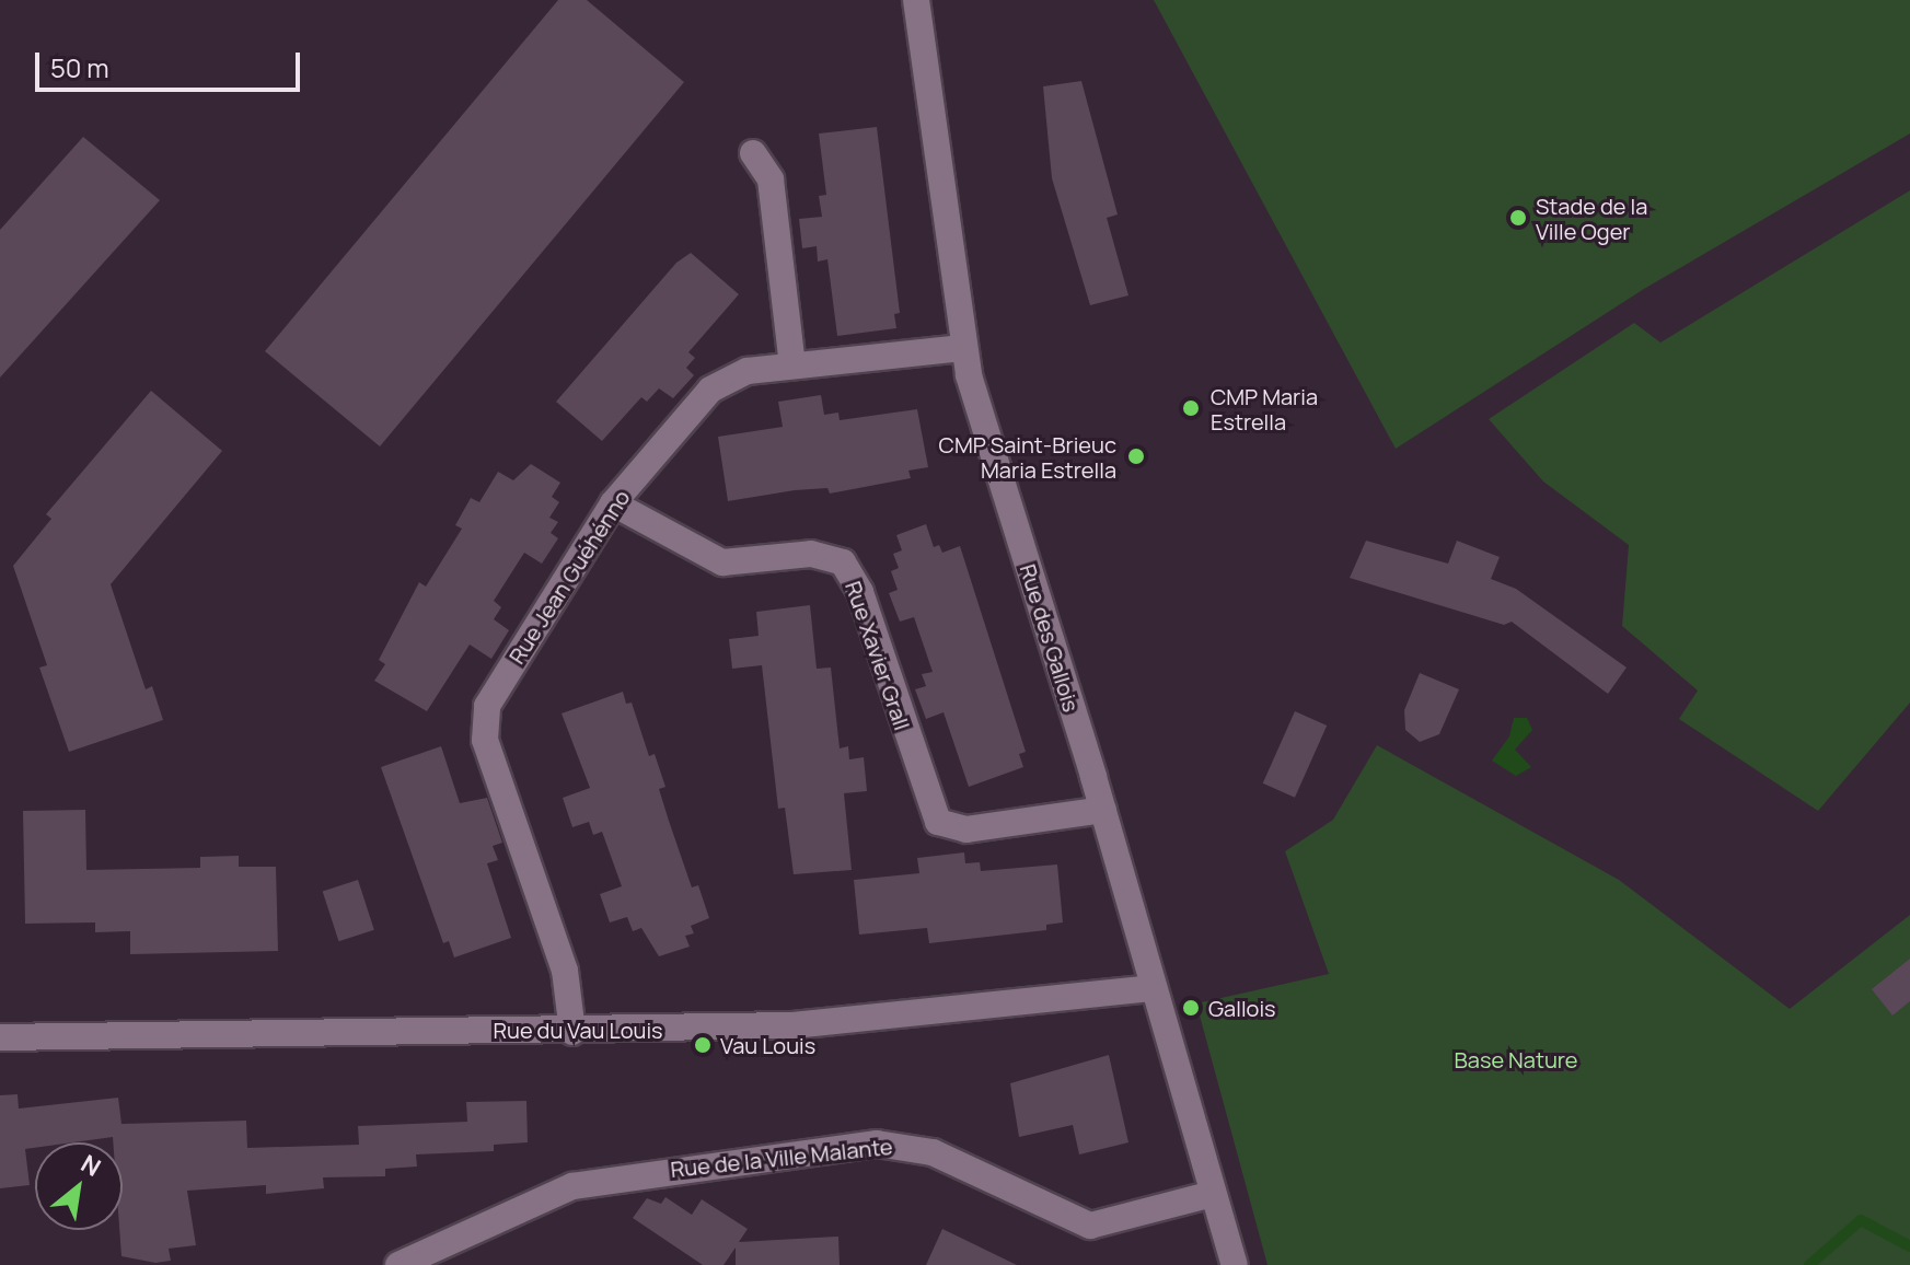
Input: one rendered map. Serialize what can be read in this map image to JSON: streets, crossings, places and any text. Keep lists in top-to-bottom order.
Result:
{
  "streets": {
    "street": [
      "Rue Jean Guéhénno",
      "Rue des Gallois",
      "Rue Xavier Grall",
      "Rue du Vau Louis",
      "Rue de la Ville Malante"
    ]
  },
  "crossings": [
    ["Rue Jean Guéhénno", "Rue des Gallois"],
    ["Rue Jean Guéhénno", "Rue Xavier Grall"],
    ["Rue Jean Guéhénno", "Rue du Vau Louis"],
    ["Rue des Gallois", "Rue Xavier Grall"],
    ["Rue des Gallois", "Rue du Vau Louis"],
    ["Rue des Gallois", "Rue de la Ville Malante"]
  ],
  "parks": ["Base Nature"],
  "places": [
    "Stade de la Ville Oger",
    "CMP Maria Estrella",
    "CMP Saint-Brieuc Maria Estrella",
    "Gallois",
    "Vau Louis"
  ],
  "scale_bar": "50 m",
  "north": "top right"
}
